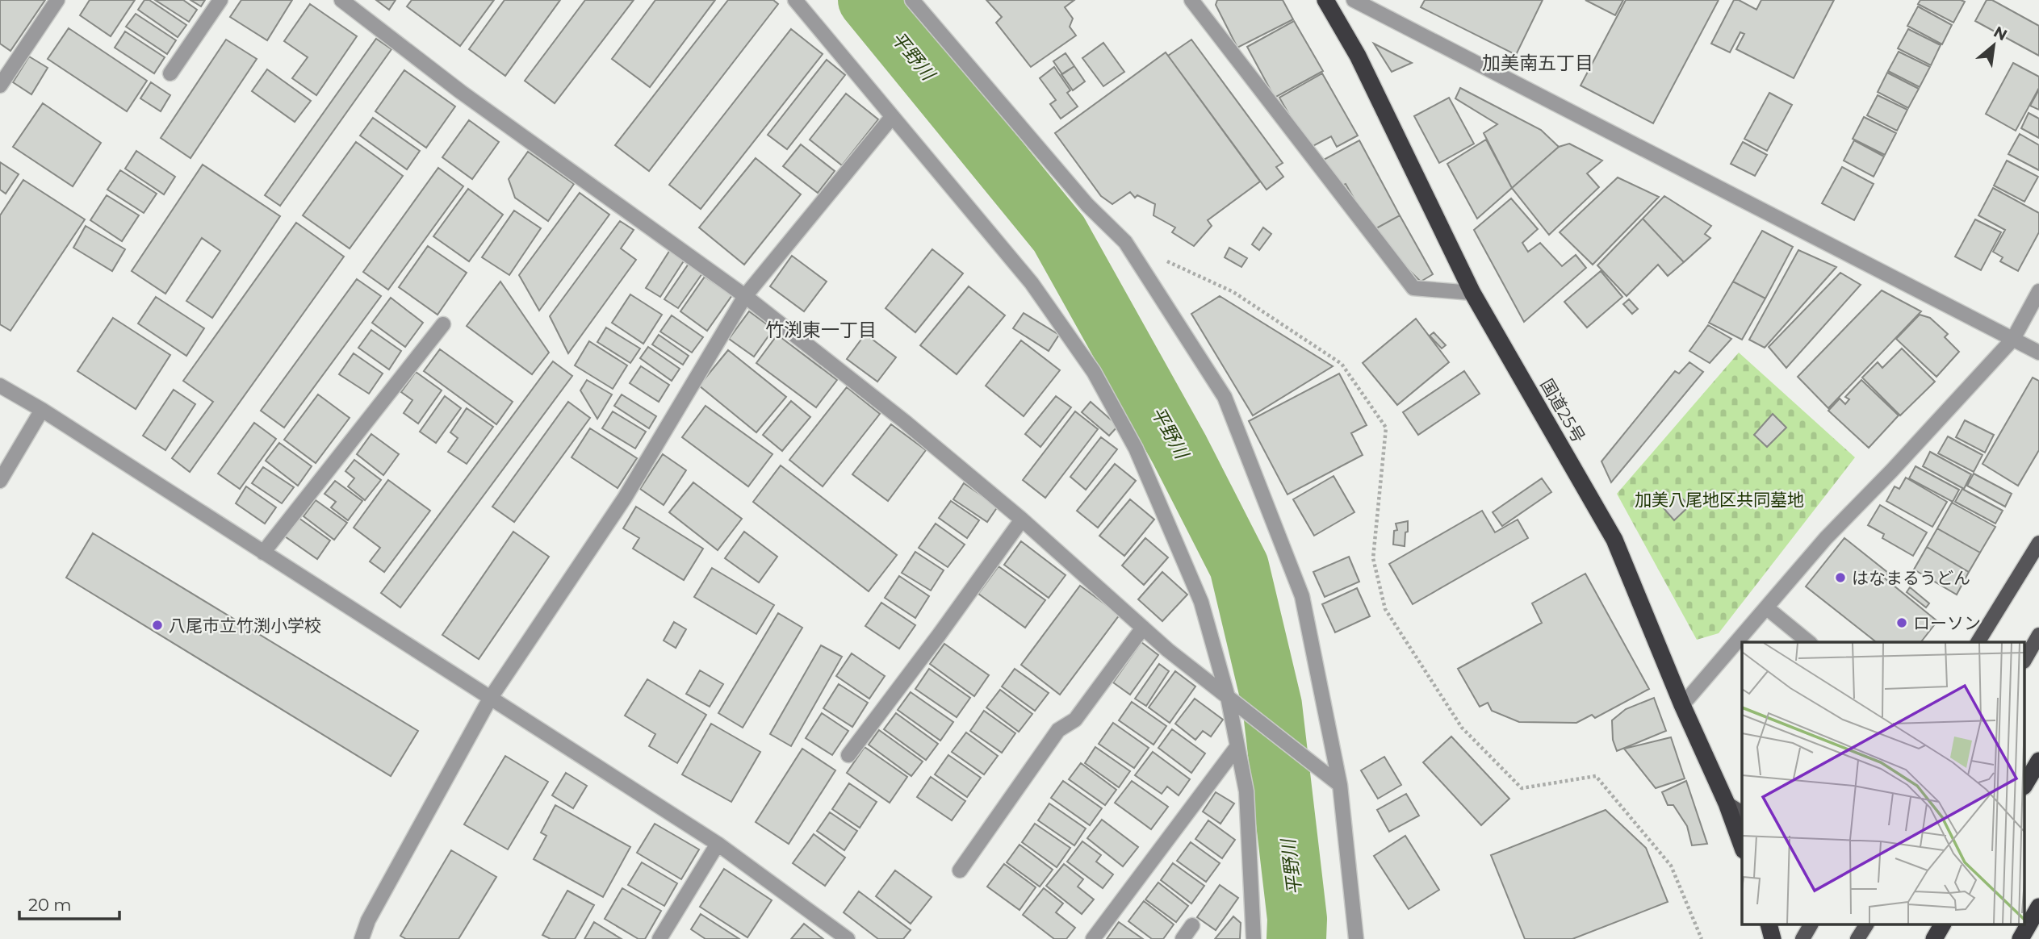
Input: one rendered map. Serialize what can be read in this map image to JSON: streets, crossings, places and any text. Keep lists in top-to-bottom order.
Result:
{
  "streets": {
    "highway": ["国道25号"]
  },
  "districts": ["加美南五丁目", "竹渕東一丁目"],
  "water": ["平野川"],
  "parks": ["加美八尾地区共同墓地"],
  "places": ["はなまるうどん", "ローソン", "八尾市立竹渕小学校"],
  "scale_bar": "20 m",
  "north": "top right"
}
